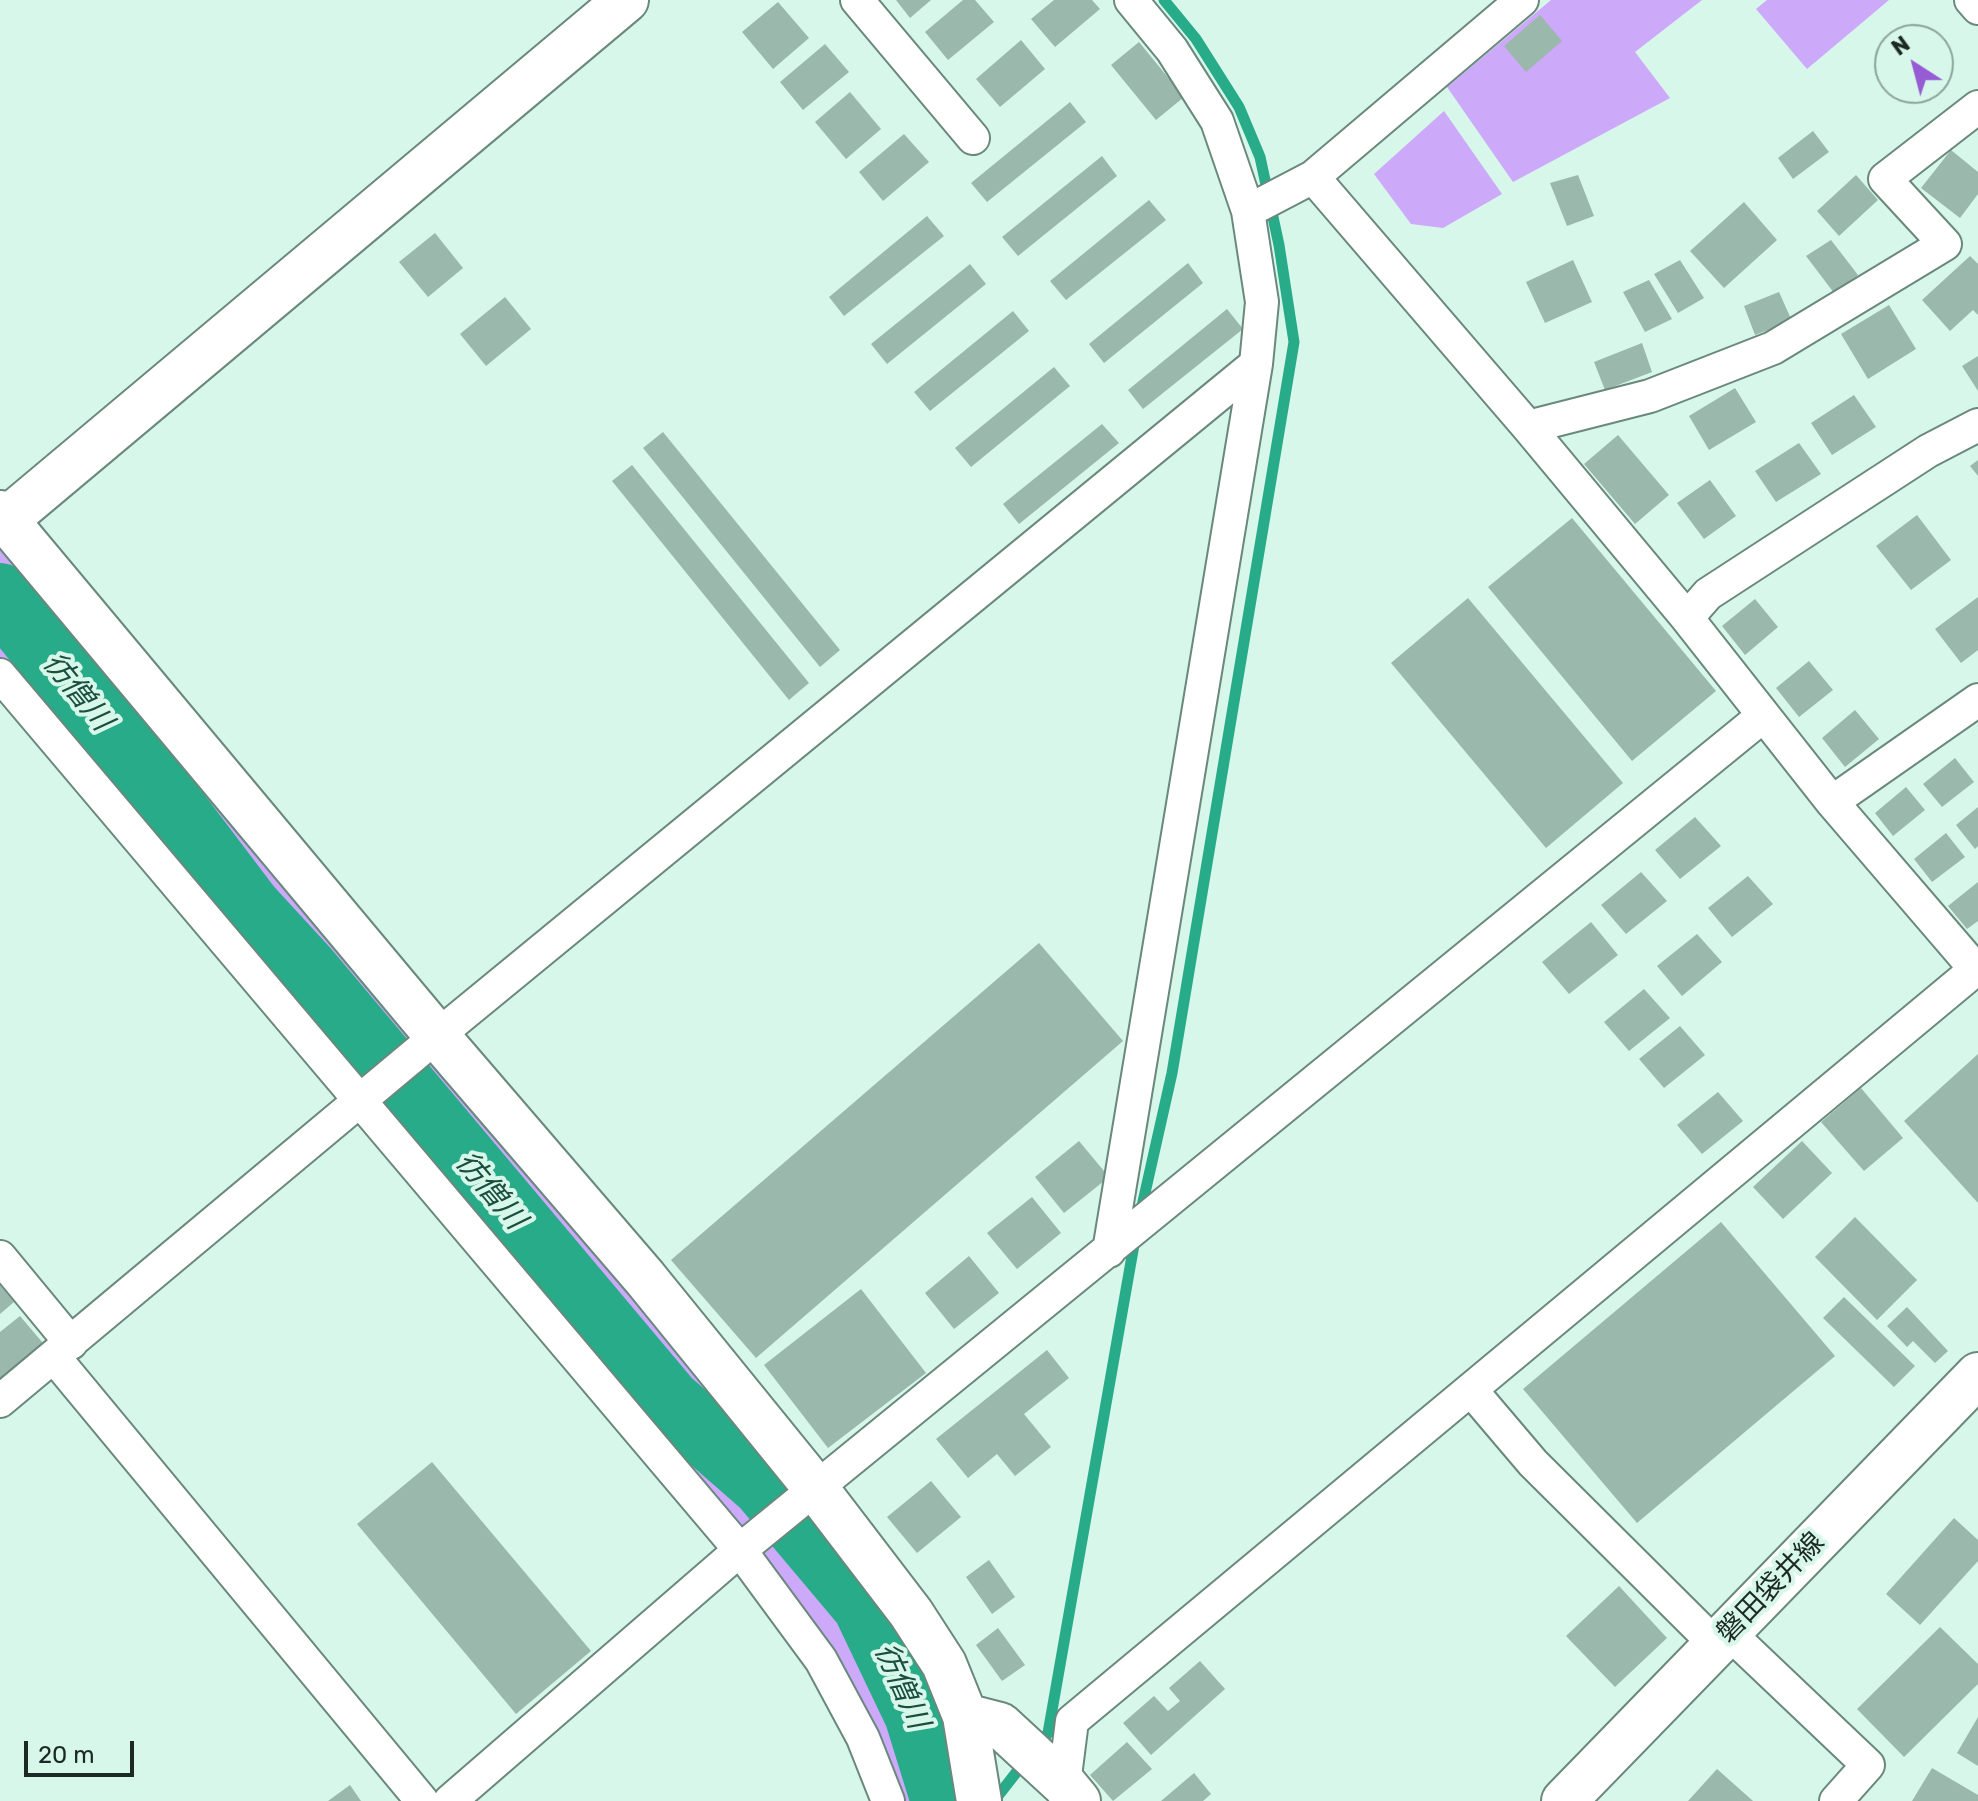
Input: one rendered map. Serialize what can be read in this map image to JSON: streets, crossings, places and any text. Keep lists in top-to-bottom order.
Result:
{
  "streets": {
    "street": ["磐田袋井線"]
  },
  "water": ["彷僧川"],
  "scale_bar": "20 m",
  "north": "top left"
}
